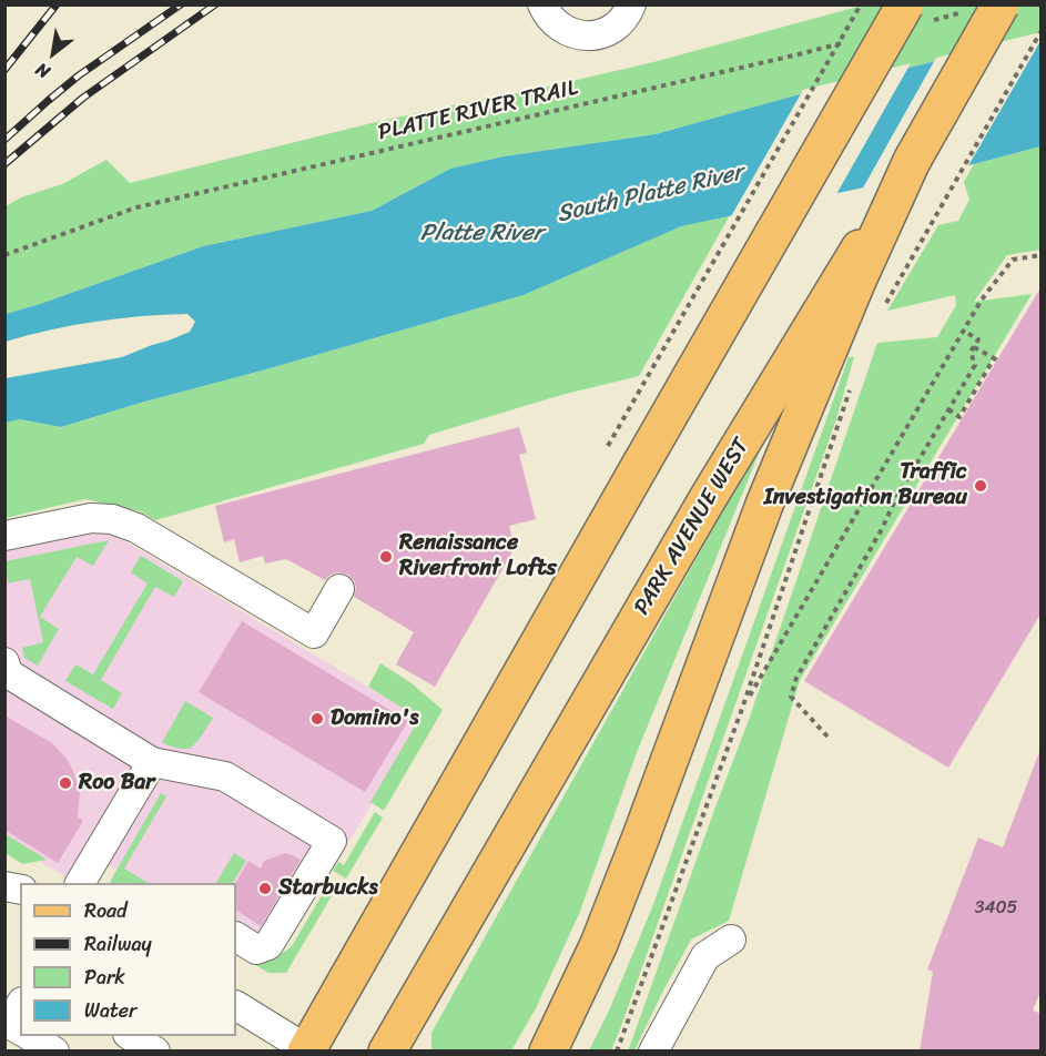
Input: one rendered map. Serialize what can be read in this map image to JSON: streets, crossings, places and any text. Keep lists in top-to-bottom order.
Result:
{
  "streets": {
    "main road": ["PARK AVENUE WEST"],
    "path": ["PLATTE RIVER TRAIL"]
  },
  "water": ["South Platte River", "Platte River"],
  "places": [
    "Traffic Investigation Bureau",
    "Renaissance Riverfront Lofts",
    "Domino's",
    "Roo Bar",
    "Starbucks"
  ],
  "house_numbers": ["3405"],
  "legend": [
    "Road",
    "Railway",
    "Park",
    "Water"
  ],
  "north": "bottom left"
}
